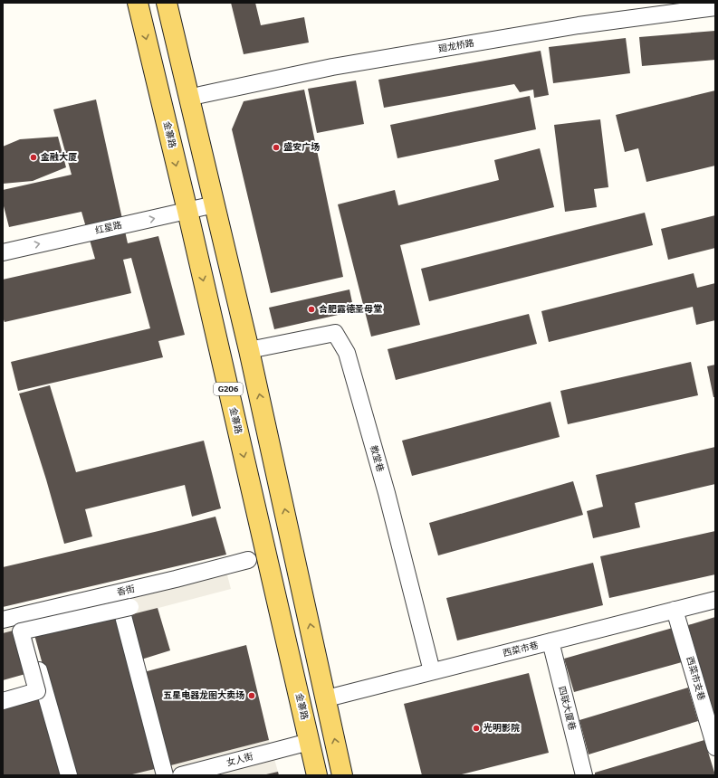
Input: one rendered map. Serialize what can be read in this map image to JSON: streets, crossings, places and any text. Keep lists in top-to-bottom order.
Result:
{
  "streets": {
    "main road": ["金寨路", "G206"],
    "street": [
      "廻龙桥路",
      "红星路",
      "教堂巷",
      "香街",
      "西菜市巷",
      "西菜市支巷",
      "四联大厦巷",
      "女人街"
    ]
  },
  "crossings": [
    ["金寨路", "红星路"],
    ["教堂巷", "西菜市巷"],
    ["西菜市巷", "西菜市支巷"],
    ["西菜市巷", "四联大厦巷"]
  ],
  "one_way": ["红星路"],
  "places": [
    "盛安广场",
    "金融大厦",
    "合肥露德圣母堂",
    "五星电器龙图大卖场",
    "光明影院"
  ]
}
